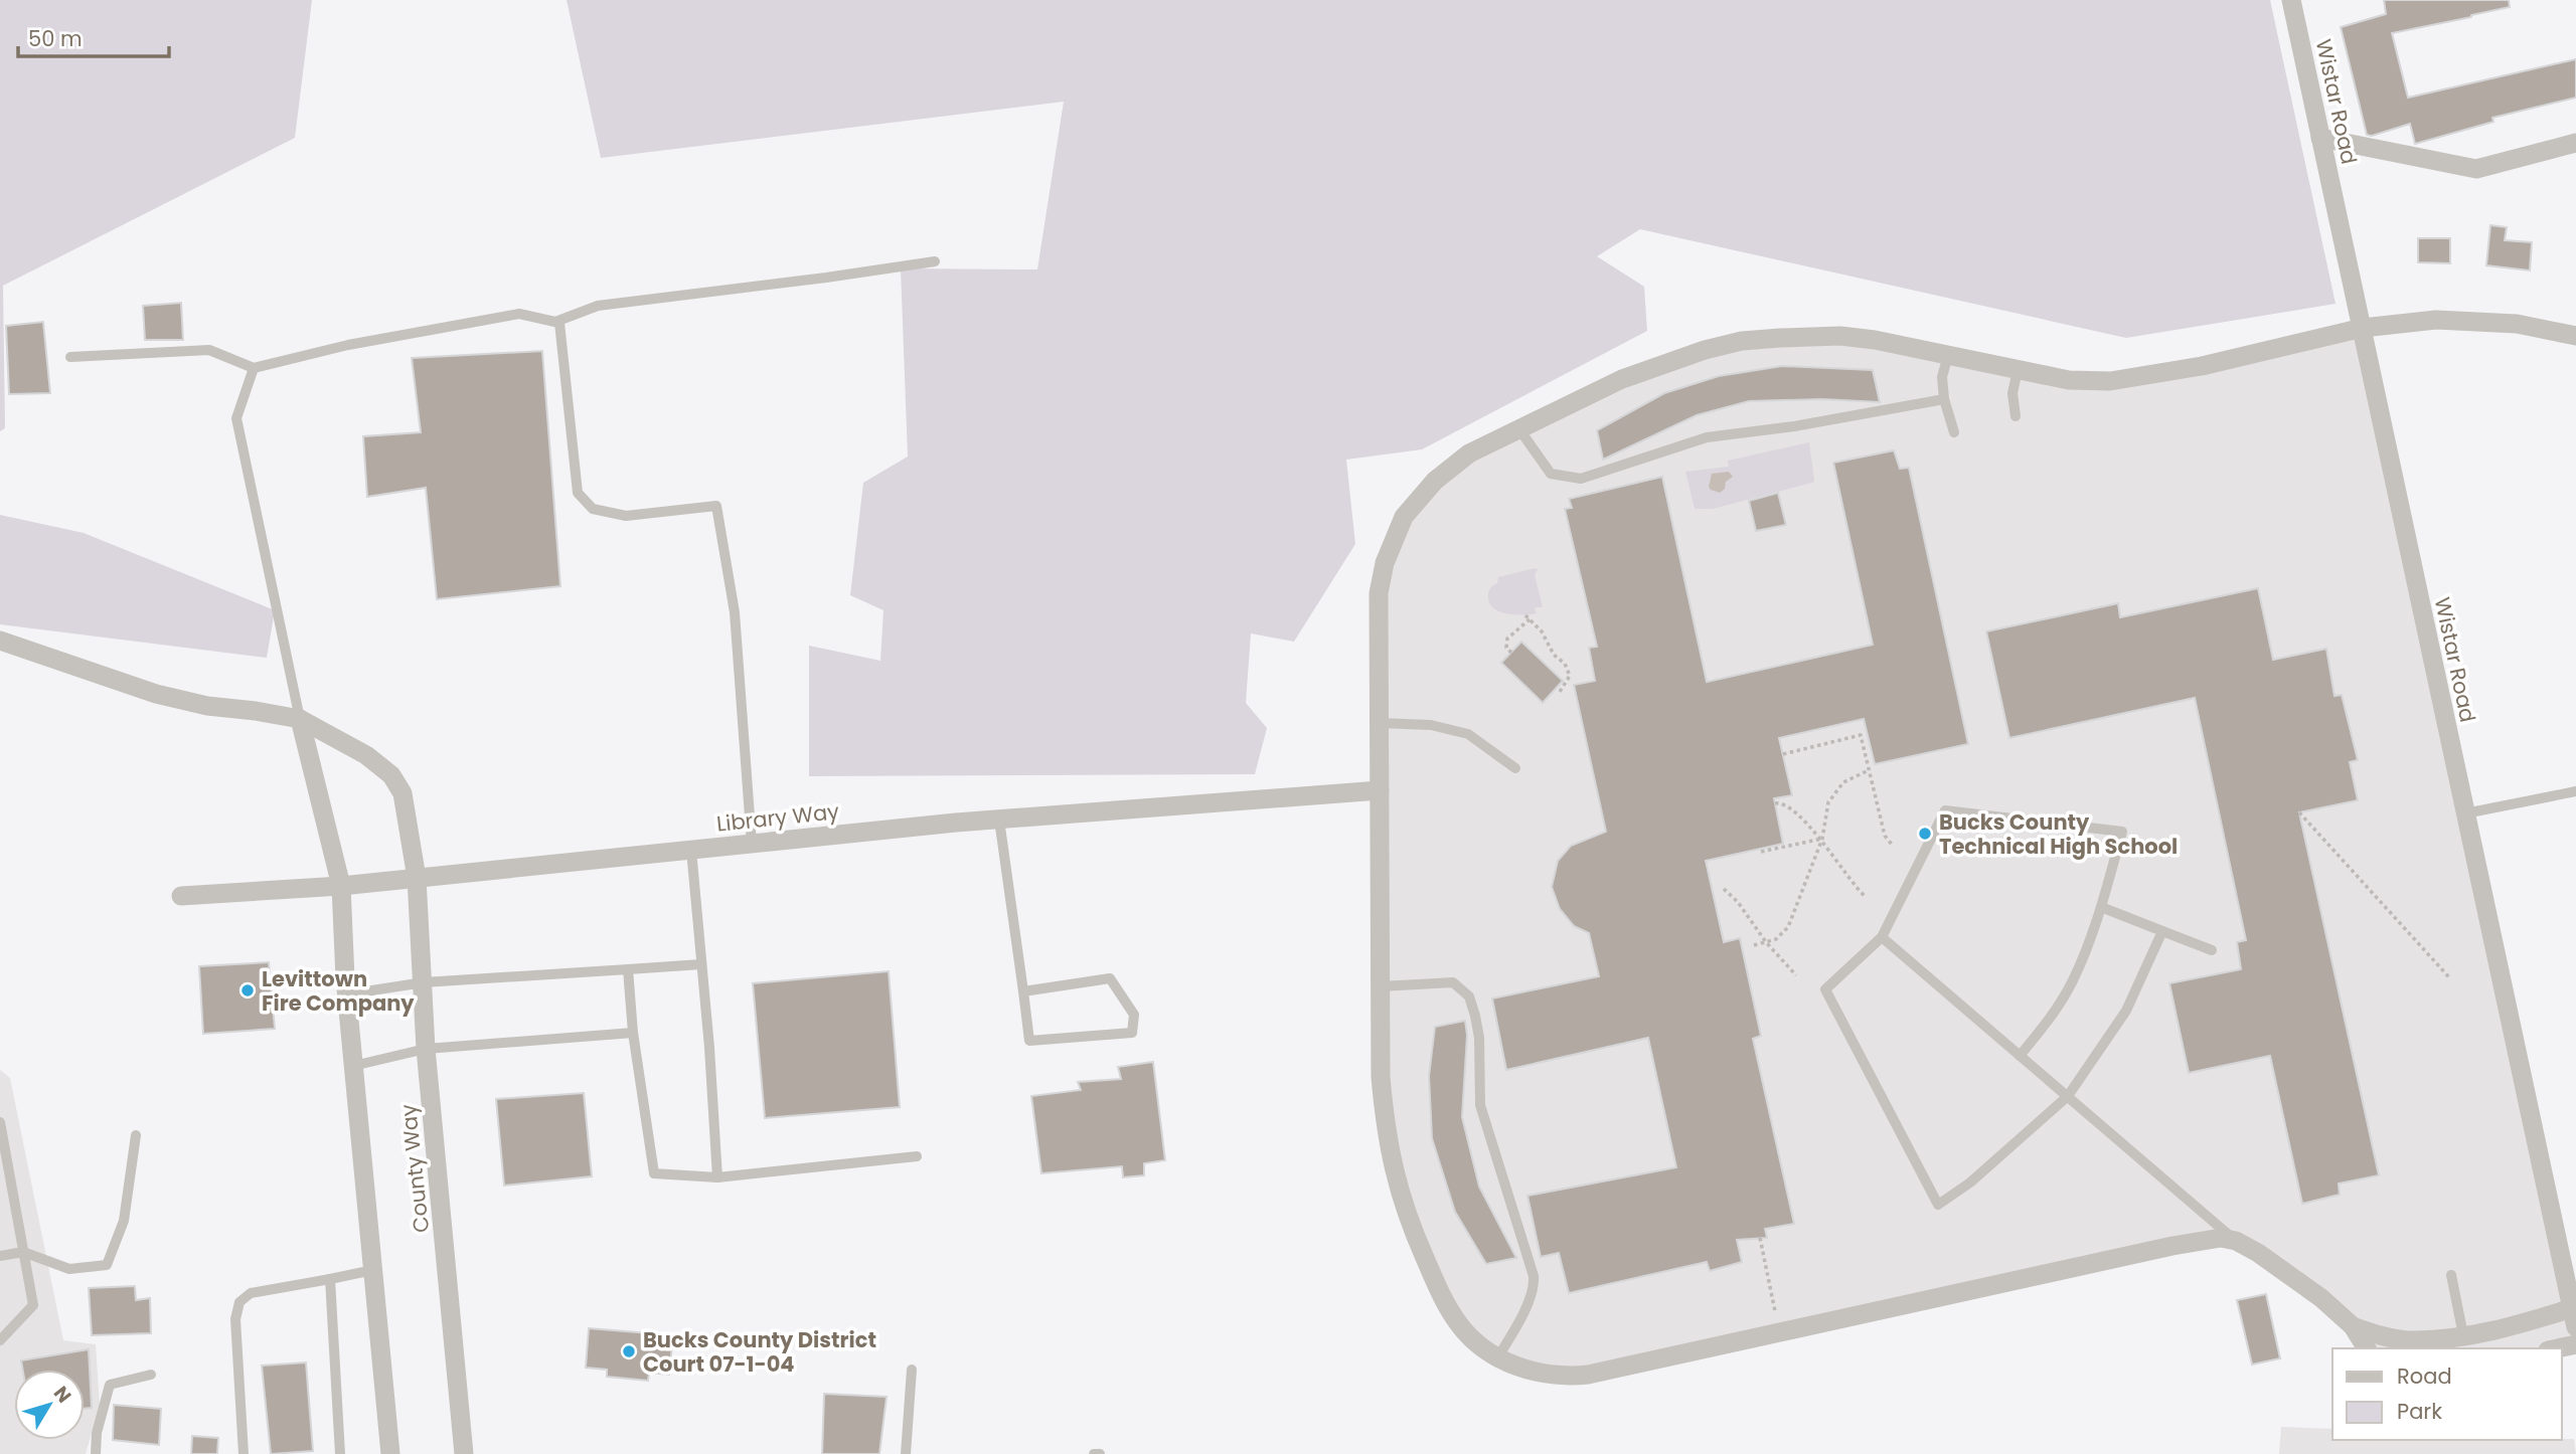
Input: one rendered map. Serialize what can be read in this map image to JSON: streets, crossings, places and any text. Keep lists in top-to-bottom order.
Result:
{
  "streets": {
    "street": ["Wistar Road", "Library Way", "County Way"]
  },
  "crossings": [
    ["Library Way", "County Way"]
  ],
  "places": ["Bucks County Technical High School", "Levittown Fire Company", "Bucks County District Court 07-1-04"],
  "legend": ["Road", "Park"],
  "scale_bar": "50 m",
  "north": "top right"
}
